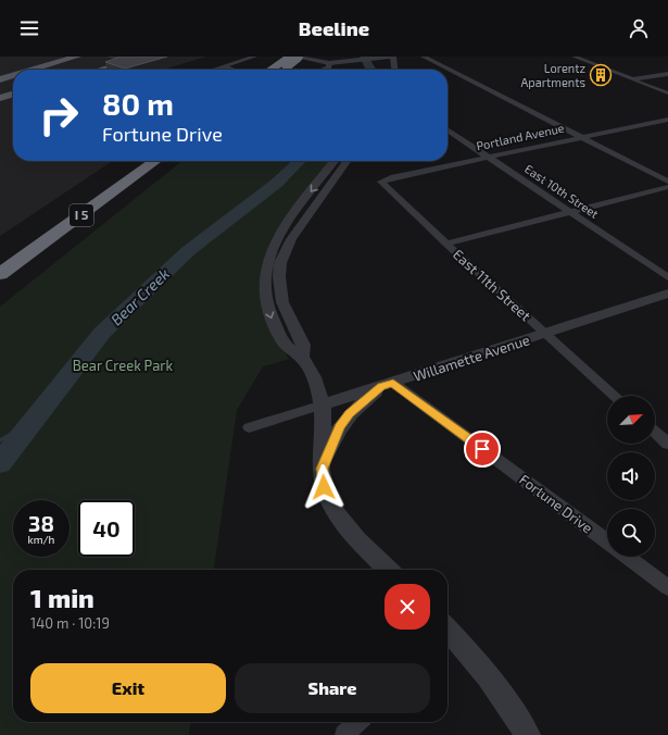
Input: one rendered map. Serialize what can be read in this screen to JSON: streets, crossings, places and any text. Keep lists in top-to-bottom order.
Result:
{
  "streets": {
    "highway": ["I 5"],
    "street": [
      "Portland Avenue",
      "East 10th Street",
      "East 11th Street",
      "Willamette Avenue",
      "Fortune Drive"
    ]
  },
  "crossings": [
    ["Portland Avenue", "East 10th Street"],
    ["Portland Avenue", "East 11th Street"],
    ["East 11th Street", "Willamette Avenue"],
    ["Willamette Avenue", "Fortune Drive"]
  ],
  "water": ["Bear Creek"],
  "parks": ["Bear Creek Park"],
  "places": {
    "building": ["Lorentz Apartments"]
  },
  "north": "top right",
  "page": {
    "header": "Beeline",
    "turn": ["80 m", "Fortune Drive"],
    "speed": "38 km/h",
    "limit": "40",
    "heading": ["1 min", "140 m · 10:19"],
    "buttons": ["Exit", "Share"]
  }
}
